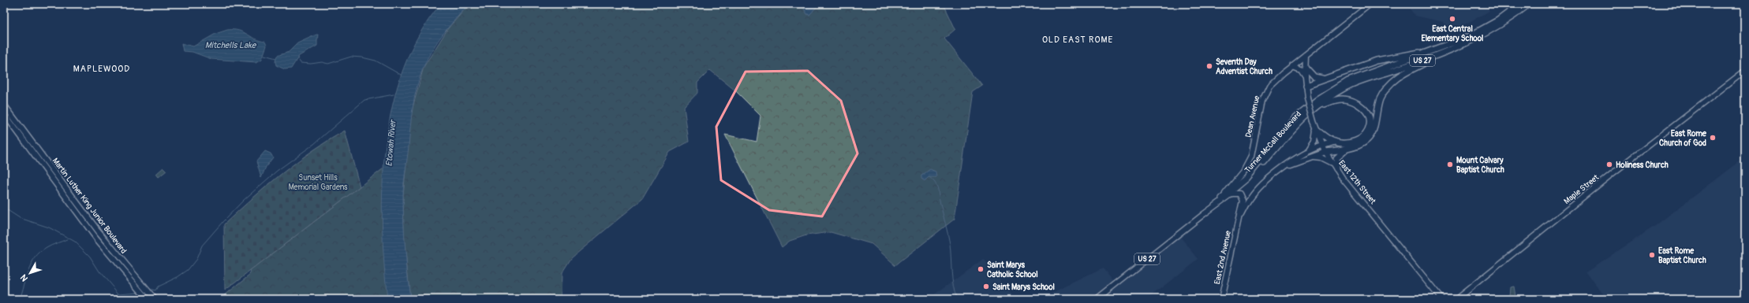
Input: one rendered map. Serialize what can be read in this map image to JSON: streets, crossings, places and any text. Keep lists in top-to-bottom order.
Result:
{
  "streets": {
    "highway": ["US 27", "Turner McCall Boulevard"],
    "main road": [
      "Dean Avenue",
      "East 12th Street",
      "Maple Street",
      "Martin Luther King Junior Boulevard",
      "East 2nd Avenue"
    ]
  },
  "crossings": [
    ["Dean Avenue", "Turner McCall Boulevard"],
    ["Dean Avenue", "East 12th Street"]
  ],
  "districts": ["OLD EAST ROME", "MAPLEWOOD"],
  "water": ["Mitchells Lake", "Etowah River"],
  "parks": ["Sunset Hills Memorial Gardens"],
  "places": [
    "East Central Elementary School",
    "Seventh Day Adventist Church",
    "East Rome Church of God",
    "Mount Calvary Baptist Church",
    "Holiness Church",
    "East Rome Baptist Church",
    "Saint Marys Catholic School",
    "Saint Marys School"
  ],
  "north": "bottom left"
}
